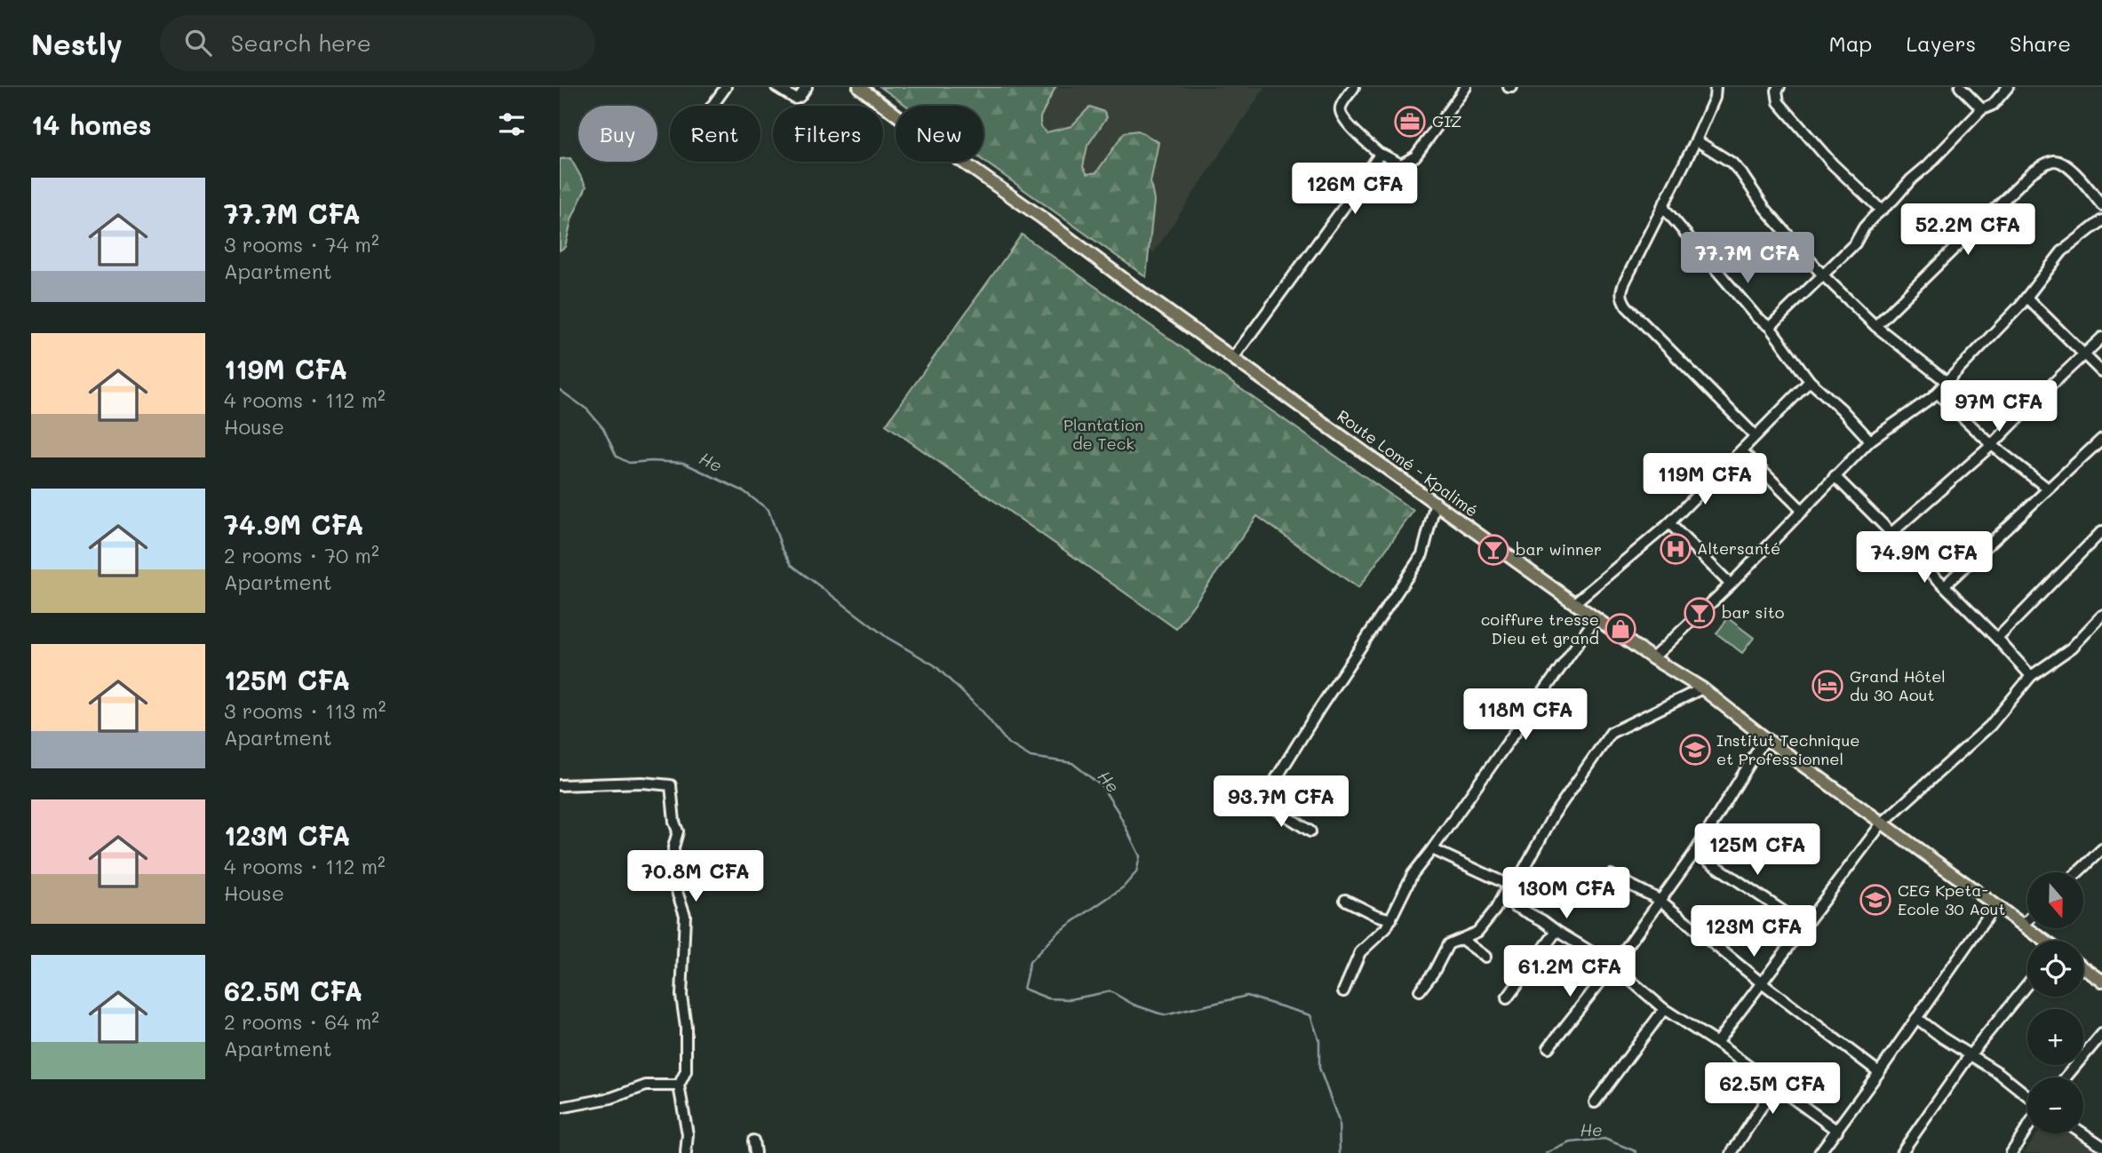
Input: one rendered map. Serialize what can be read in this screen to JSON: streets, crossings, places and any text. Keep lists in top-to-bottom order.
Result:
{
  "streets": {
    "main road": ["Route Lomé - Kpalimé"]
  },
  "water": ["He"],
  "parks": ["Plantation de Teck"],
  "places": {
    "office": ["GIZ"],
    "hospital": ["Altersanté"],
    "bar": ["bar winner", "bar sito"],
    "shop": ["coiffure tresse Dieu et grand"],
    "hotel": ["Grand Hôtel du 30 Aout"],
    "school or university": ["Institut Technique et Professionnel", "CEG Kpeta- Ecole 30 Aout"]
  },
  "north": "bottom",
  "page": {
    "header": "Nestly",
    "search": "Search here",
    "nav": ["Map", "Layers", "Share"],
    "heading": "14 homes",
    "chip": [
      "Buy",
      "Rent",
      "Filters",
      "New"
    ],
    "list": [
      {
        "name": "77.7M CFA",
        "note": "3 rooms · 74 m² · Apartment"
      },
      {
        "name": "119M CFA",
        "note": "4 rooms · 112 m² · House"
      },
      {
        "name": "74.9M CFA",
        "note": "2 rooms · 70 m² · Apartment"
      },
      {
        "name": "125M CFA",
        "note": "3 rooms · 113 m² · Apartment"
      },
      {
        "name": "123M CFA",
        "note": "4 rooms · 112 m² · House"
      },
      {
        "name": "62.5M CFA",
        "note": "2 rooms · 64 m² · Apartment"
      }
    ],
    "price": [
      "126M CFA",
      "52.2M CFA",
      "77.7M CFA",
      "97M CFA",
      "119M CFA",
      "74.9M CFA",
      "118M CFA",
      "93.7M CFA",
      "125M CFA",
      "70.8M CFA",
      "130M CFA",
      "123M CFA",
      "61.2M CFA",
      "62.5M CFA"
    ],
    "map_buttons": ["+", "−"]
  }
}
